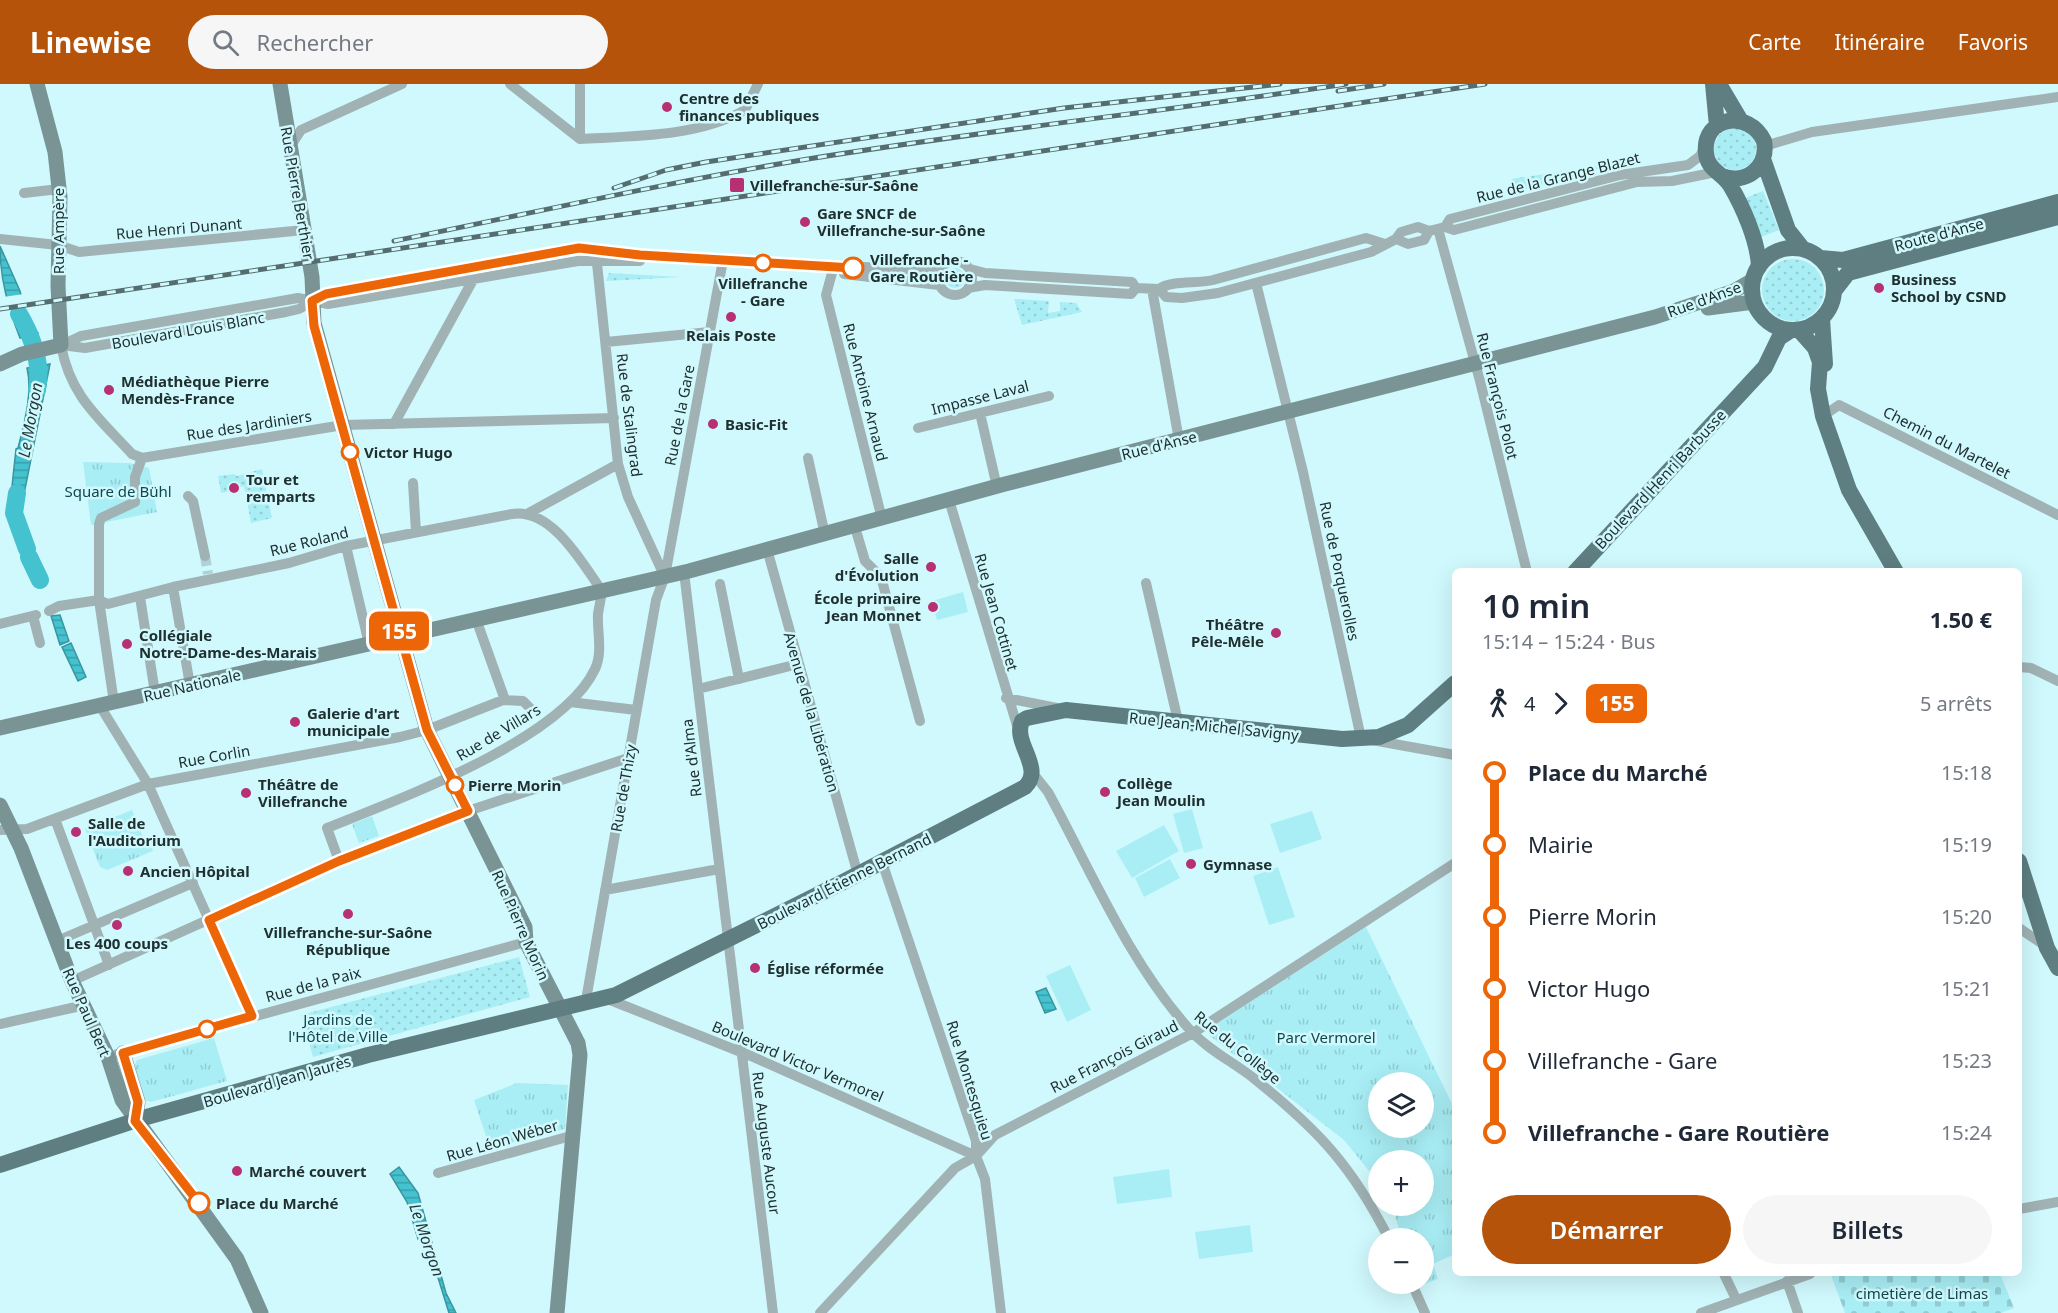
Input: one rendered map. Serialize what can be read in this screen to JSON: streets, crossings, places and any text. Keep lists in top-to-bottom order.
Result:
{
  "streets": {
    "main road": [
      "Rue Pierre Berthier",
      "Rue Ampère",
      "Route d'Anse",
      "Rue d'Anse",
      "Boulevard Louis Blanc",
      "Boulevard Henri Barbusse",
      "Rue Nationale",
      "Rue Jean-Michel Savigny",
      "Boulevard Étienne Bernand",
      "Rue Pierre Morin",
      "Rue Paul Bert",
      "Boulevard Jean Jaurès"
    ],
    "street": [
      "Rue de la Grange Blazet",
      "Rue Henri Dunant",
      "Rue Antoine Arnaud",
      "Rue François Polot",
      "Impasse Laval",
      "Rue de Stalingrad",
      "Rue de la Gare",
      "Rue des Jardiniers",
      "Chemin du Martelet",
      "Rue Roland",
      "Rue de Porquerolles",
      "Rue Jean Cottinet",
      "Avenue de la Libération",
      "Rue de Villars",
      "Rue Corlin",
      "Rue d'Alma",
      "Rue de Thizy",
      "Rue de la Paix",
      "Rue du Collège",
      "Rue François Giraud",
      "Boulevard Victor Vermorel",
      "Rue Montesquieu",
      "Rue Léon Wéber",
      "Rue Auguste Aucour"
    ]
  },
  "crossings": [
    ["Rue de la Grange Blazet", "Boulevard Louis Blanc"],
    ["Rue de la Grange Blazet", "Rue François Polot"],
    ["Rue de la Grange Blazet", "Rue de Porquerolles"],
    ["Rue Pierre Berthier", "Rue Henri Dunant"],
    ["Rue Pierre Berthier", "Boulevard Louis Blanc"],
    ["Rue Pierre Berthier", "Rue des Jardiniers"],
    ["Rue Pierre Berthier", "Rue Roland"],
    ["Rue Pierre Berthier", "Rue Pierre Morin"],
    ["Rue Henri Dunant", "Rue Ampère"],
    ["Rue Ampère", "Boulevard Louis Blanc"],
    ["Route d'Anse", "Rue d'Anse"],
    ["Route d'Anse", "Boulevard Henri Barbusse"],
    ["Rue d'Anse", "Rue Antoine Arnaud"],
    ["Rue d'Anse", "Rue François Polot"],
    ["Rue d'Anse", "Rue de Stalingrad"],
    ["Rue d'Anse", "Rue de la Gare"],
    ["Rue d'Anse", "Boulevard Henri Barbusse"],
    ["Rue d'Anse", "Rue de Porquerolles"],
    ["Rue d'Anse", "Rue Jean Cottinet"],
    ["Rue d'Anse", "Rue Nationale"],
    ["Rue d'Anse", "Avenue de la Libération"],
    ["Rue d'Anse", "Rue d'Alma"],
    ["Rue d'Anse", "Rue de Thizy"],
    ["Boulevard Louis Blanc", "Rue Antoine Arnaud"],
    ["Boulevard Louis Blanc", "Rue de Stalingrad"],
    ["Boulevard Louis Blanc", "Rue de la Gare"],
    ["Rue de Stalingrad", "Rue de la Gare"],
    ["Rue de Stalingrad", "Rue des Jardiniers"],
    ["Rue de Stalingrad", "Rue Nationale"],
    ["Rue de Stalingrad", "Rue de Thizy"],
    ["Rue de la Gare", "Rue Nationale"],
    ["Rue de la Gare", "Rue de Thizy"],
    ["Rue Roland", "Rue Pierre Morin"],
    ["Rue de Porquerolles", "Rue Jean-Michel Savigny"],
    ["Rue Jean Cottinet", "Rue Jean-Michel Savigny"],
    ["Rue Nationale", "Rue de Villars"],
    ["Rue Nationale", "Rue de Thizy"],
    ["Rue Nationale", "Rue Pierre Morin"],
    ["Avenue de la Libération", "Boulevard Étienne Bernand"],
    ["Rue de Villars", "Rue Pierre Morin"],
    ["Rue Corlin", "Rue Pierre Morin"],
    ["Rue Corlin", "Rue Paul Bert"],
    ["Rue d'Alma", "Boulevard Étienne Bernand"],
    ["Rue d'Alma", "Rue Auguste Aucour"],
    ["Rue de Thizy", "Boulevard Étienne Bernand"],
    ["Rue de Thizy", "Boulevard Jean Jaurès"],
    ["Boulevard Étienne Bernand", "Rue du Collège"],
    ["Boulevard Étienne Bernand", "Boulevard Victor Vermorel"],
    ["Boulevard Étienne Bernand", "Rue Montesquieu"],
    ["Boulevard Étienne Bernand", "Boulevard Jean Jaurès"],
    ["Boulevard Étienne Bernand", "Rue Auguste Aucour"],
    ["Rue Pierre Morin", "Rue de la Paix"],
    ["Rue Pierre Morin", "Boulevard Jean Jaurès"],
    ["Rue de la Paix", "Rue Paul Bert"],
    ["Rue Paul Bert", "Boulevard Jean Jaurès"],
    ["Rue du Collège", "Rue François Giraud"],
    ["Rue François Giraud", "Boulevard Victor Vermorel"],
    ["Rue François Giraud", "Rue Montesquieu"],
    ["Boulevard Victor Vermorel", "Rue Montesquieu"],
    ["Boulevard Victor Vermorel", "Rue Auguste Aucour"]
  ],
  "water": ["Le Morgon"],
  "parks": [
    "Square de Bühl",
    "Jardins de l'Hôtel de Ville",
    "Parc Vermorel",
    "cimetière de Limas"
  ],
  "places": {
    "other": [
      "Centre des finances publiques",
      "Gare SNCF de Villefranche-sur-Saône",
      "Villefranche - Gare",
      "Villefranche - Gare Routière",
      "Business School by CSND",
      "Relais Poste",
      "Médiathèque Pierre Mendès-France",
      "Basic-Fit",
      "Victor Hugo",
      "Tour et remparts",
      "Salle d'Évolution",
      "École primaire Jean Monnet",
      "Théâtre Pêle-Mêle",
      "Collégiale Notre-Dame-des-Marais",
      "Galerie d'art municipale",
      "Pierre Morin",
      "Collège Jean Moulin",
      "Théâtre de Villefranche",
      "Salle de l'Auditorium",
      "Gymnase",
      "Ancien Hôpital",
      "Villefranche-sur-Saône République",
      "Les 400 coups",
      "Église réformée",
      "Marché couvert",
      "Place du Marché"
    ],
    "transit": ["Villefranche-sur-Saône"]
  },
  "lines": ["bus line 155"],
  "page": {
    "header": "Linewise",
    "search": "Rechercher",
    "nav": ["Carte", "Itinéraire", "Favoris"],
    "on_map": "155",
    "heading": ["10 min", "15:14 – 15:24 · Bus", "1.50 €"],
    "legs": ["4", "155", "5 arrêts"],
    "list": [
      {
        "name": "Place du Marché",
        "value": "15:18"
      },
      {
        "name": "Mairie",
        "value": "15:19"
      },
      {
        "name": "Pierre Morin",
        "value": "15:20"
      },
      {
        "name": "Victor Hugo",
        "value": "15:21"
      },
      {
        "name": "Villefranche - Gare",
        "value": "15:23"
      },
      {
        "name": "Villefranche - Gare Routière",
        "value": "15:24"
      }
    ],
    "map_buttons": ["+", "−"],
    "buttons": ["Démarrer", "Billets"]
  }
}
